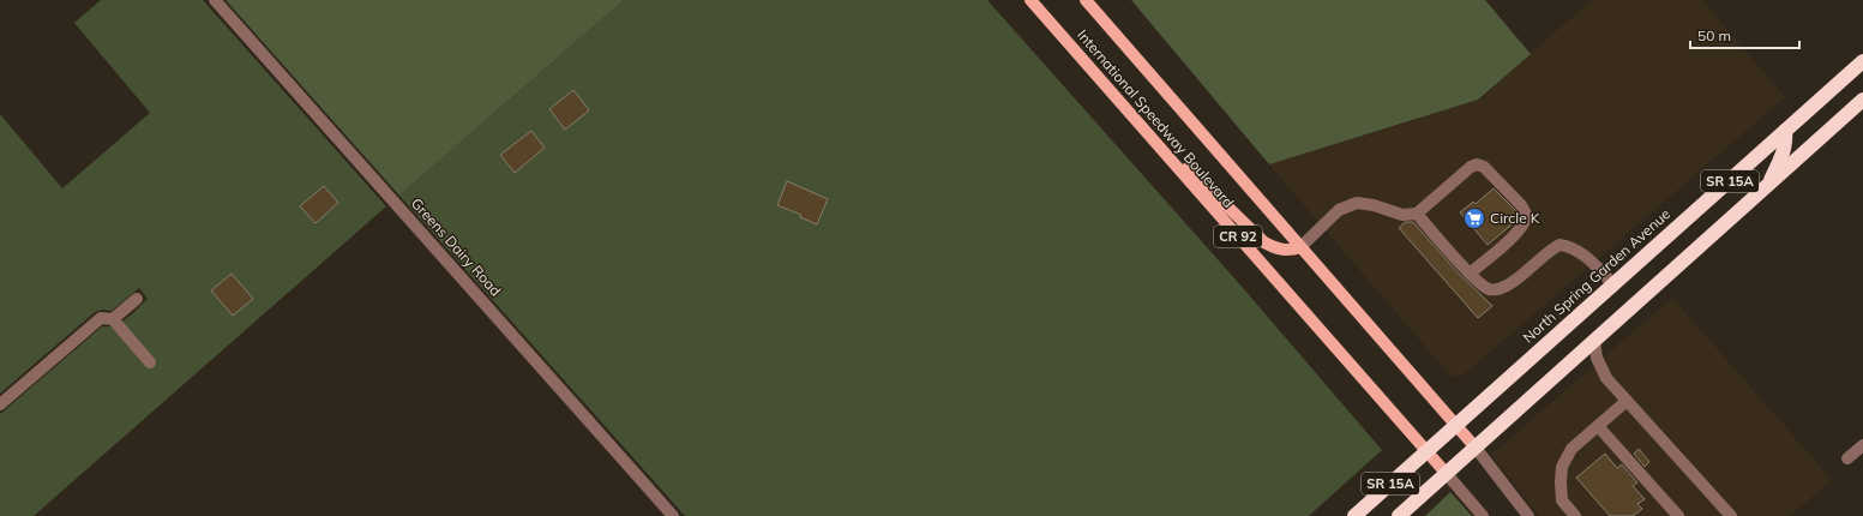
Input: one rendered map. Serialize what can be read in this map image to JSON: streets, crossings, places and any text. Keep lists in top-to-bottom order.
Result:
{
  "streets": {
    "highway": ["SR 15A", "North Spring Garden Avenue"],
    "main road": ["International Speedway Boulevard", "CR 92"],
    "street": ["Greens Dairy Road"]
  },
  "crossings": [
    ["International Speedway Boulevard", "SR 15A"],
    ["International Speedway Boulevard", "North Spring Garden Avenue"]
  ],
  "places": {
    "supermarket": ["Circle K"]
  },
  "scale_bar": "50 m"
}
